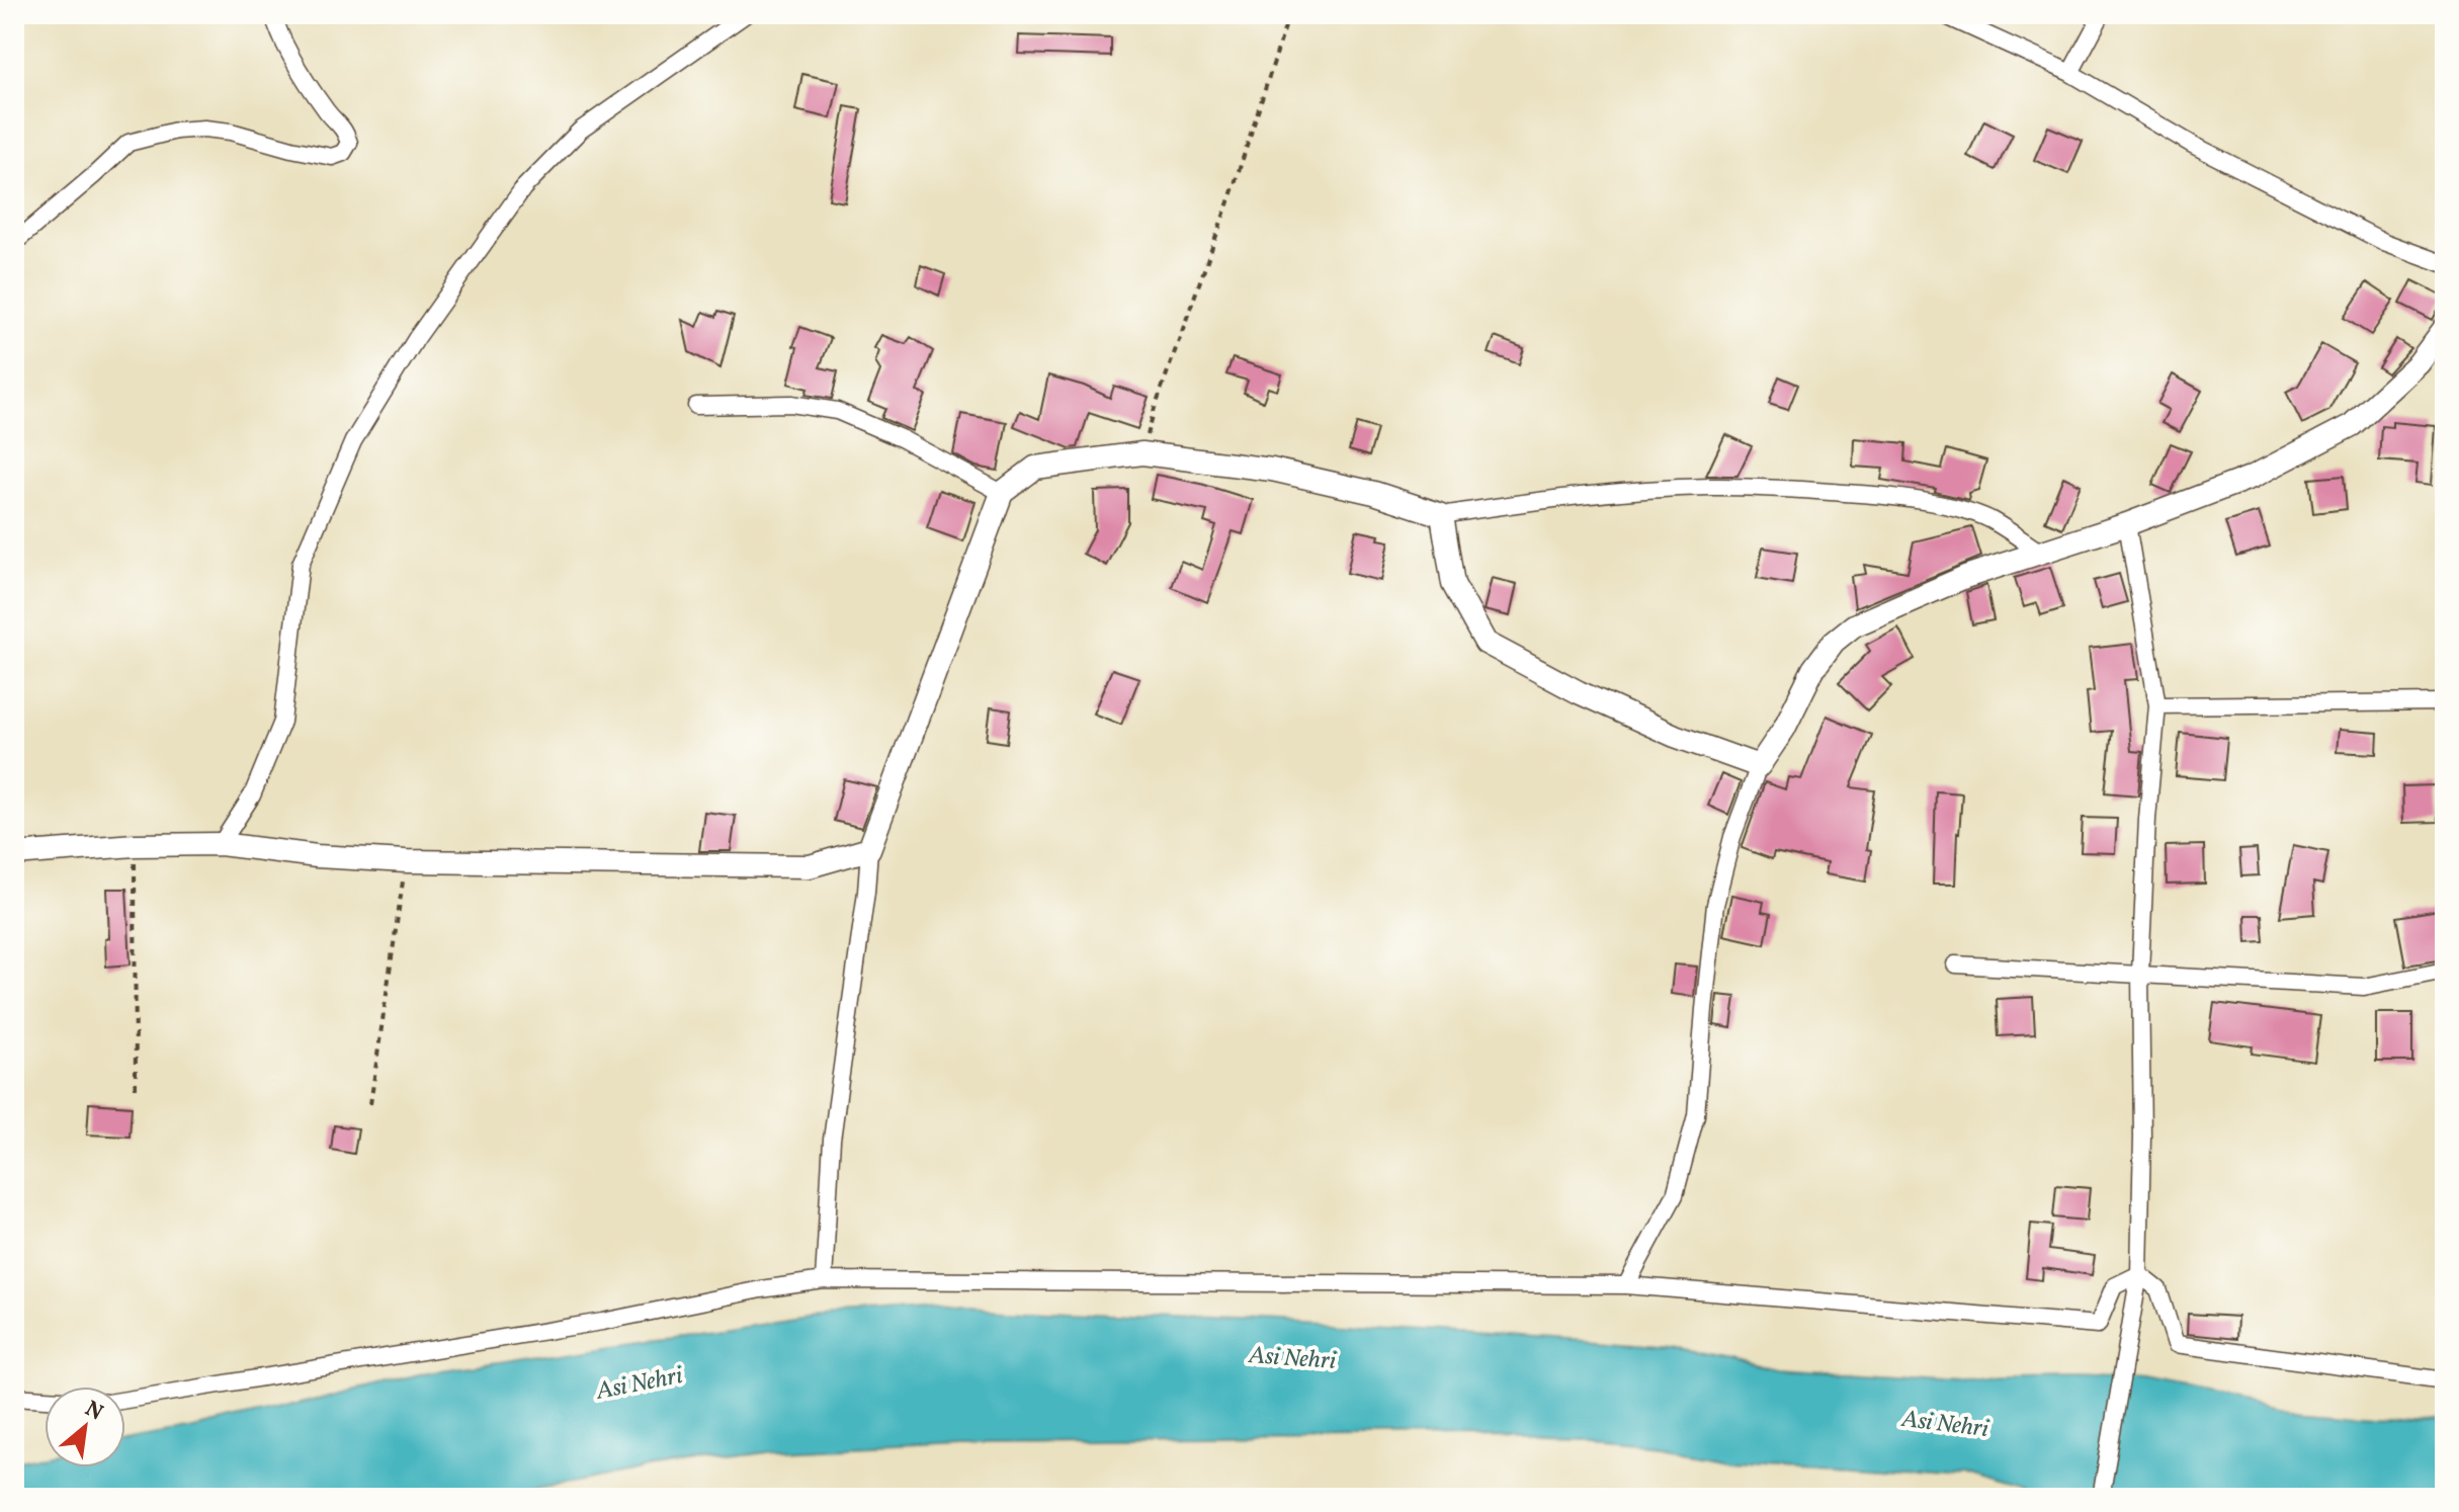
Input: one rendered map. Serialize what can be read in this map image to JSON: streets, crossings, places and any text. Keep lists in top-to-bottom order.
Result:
{
  "water": ["Asi Nehri"],
  "north": "top right"
}
